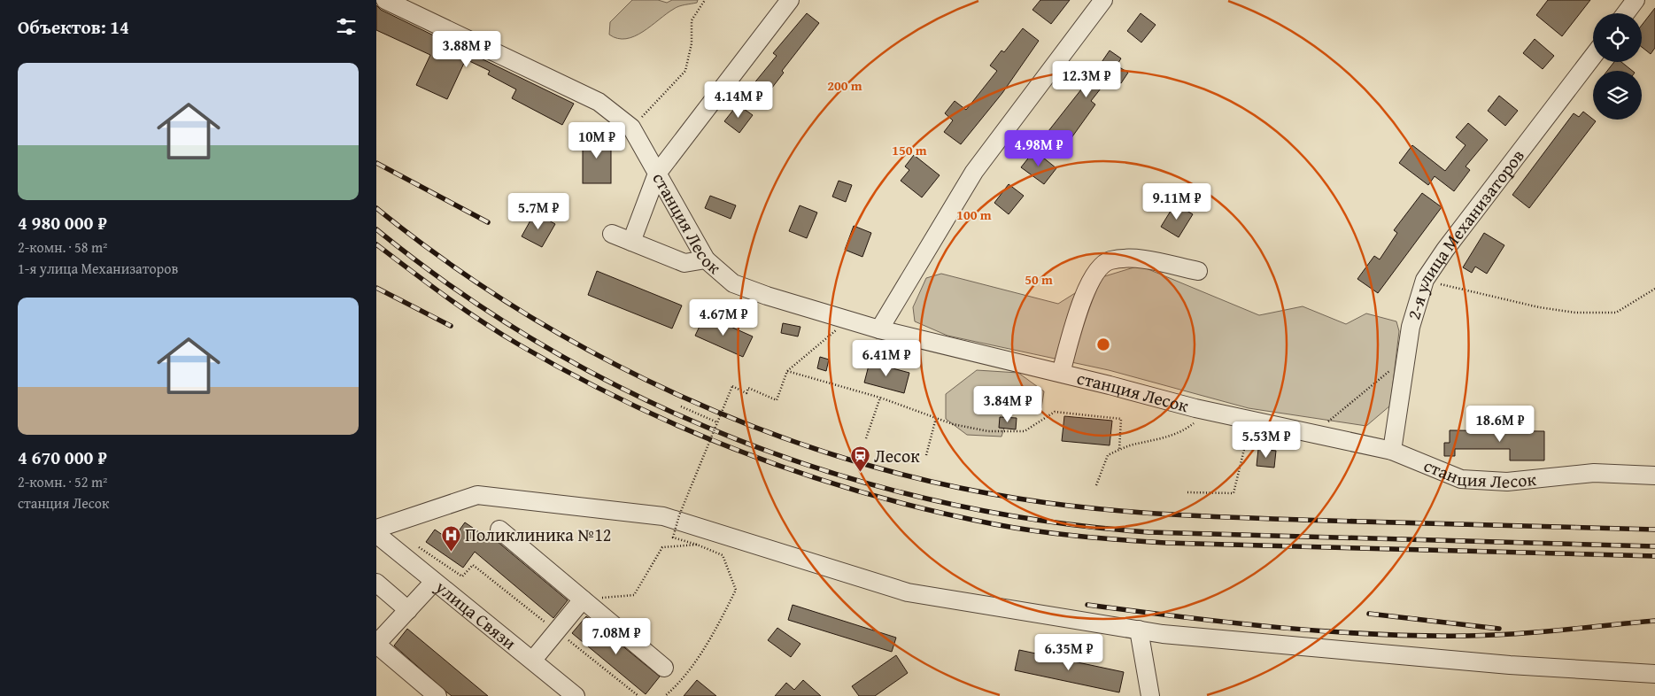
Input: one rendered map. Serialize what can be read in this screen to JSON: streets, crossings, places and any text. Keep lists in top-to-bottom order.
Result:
{
  "streets": {
    "street": ["станция Лесок", "2-я улица Механизаторов", "улица Связи"]
  },
  "crossings": [
    ["станция Лесок", "2-я улица Механизаторов"]
  ],
  "places": {
    "station": ["Лесок"],
    "hospital": ["Поликлиника №12"]
  },
  "page": {
    "heading": "Объектов: 14",
    "price": [
      "3.88M ₽",
      "12.3M ₽",
      "4.14M ₽",
      "10M ₽",
      "4.98M ₽",
      "9.11M ₽",
      "5.7M ₽",
      "4.67M ₽",
      "6.41M ₽",
      "3.84M ₽",
      "18.6M ₽",
      "5.53M ₽",
      "7.08M ₽",
      "6.35M ₽"
    ],
    "list": [
      {
        "name": "4 980 000 ₽",
        "note": "2-комн. · 58 m² · 1-я улица Механизаторов"
      },
      {
        "name": "4 670 000 ₽",
        "note": "2-комн. · 52 m² · станция Лесок"
      }
    ]
  },
  "rings": [
    "200 m",
    "150 m",
    "100 m",
    "50 m"
  ]
}
